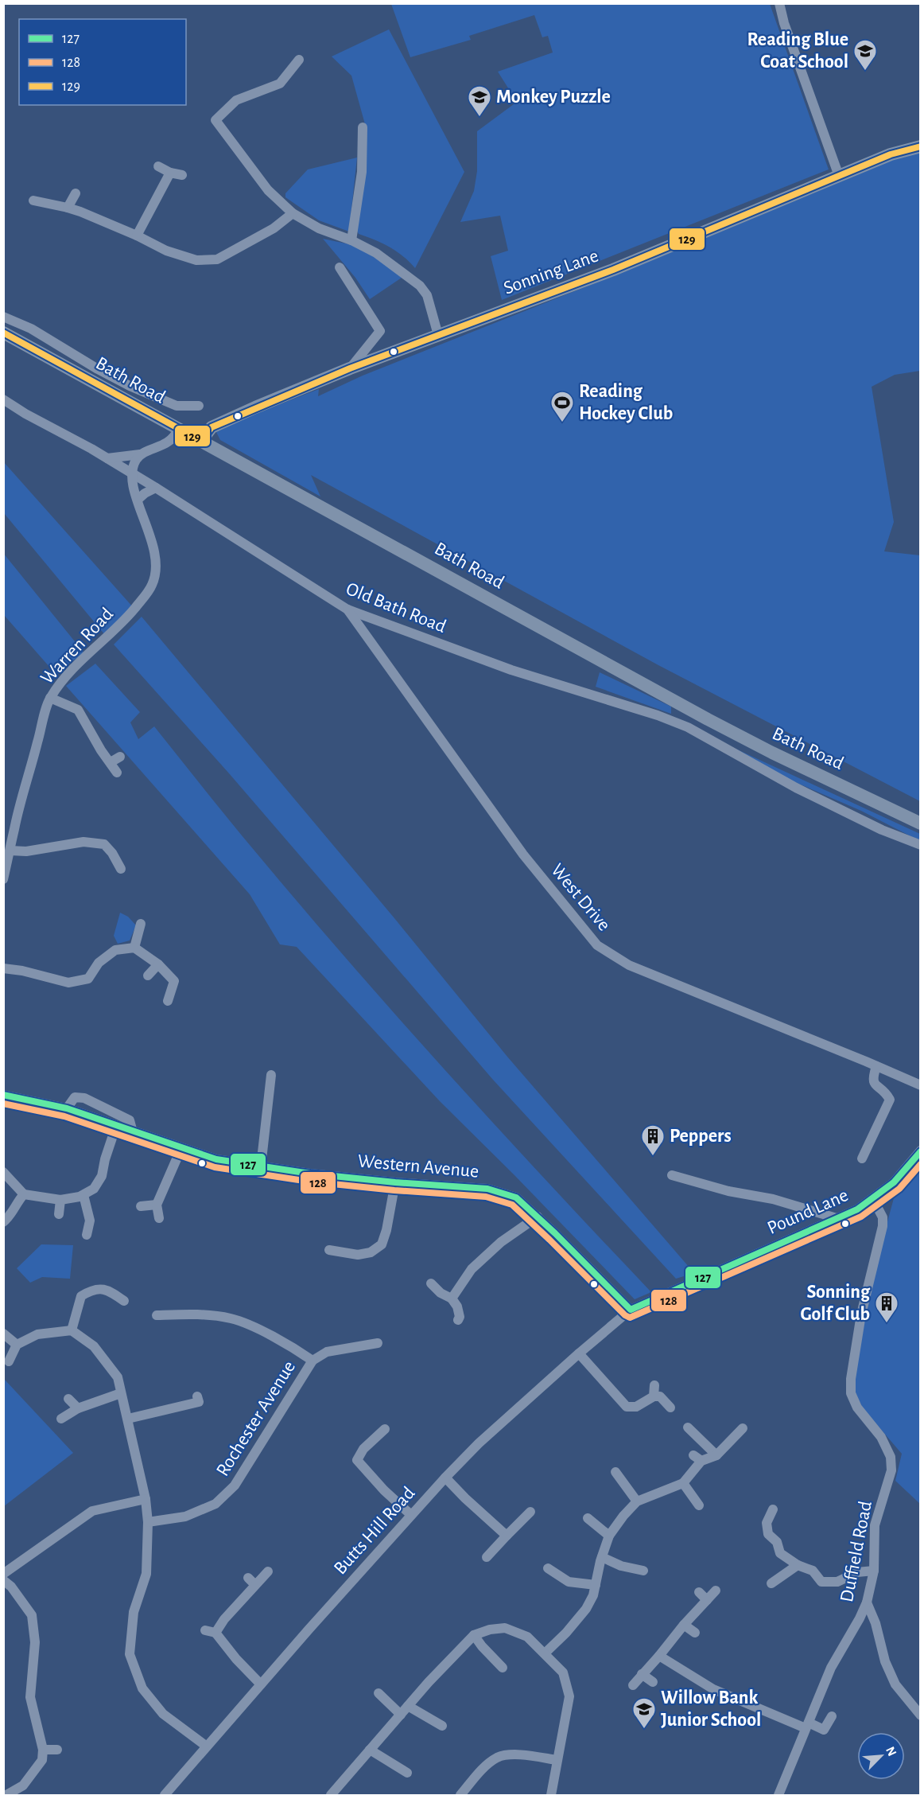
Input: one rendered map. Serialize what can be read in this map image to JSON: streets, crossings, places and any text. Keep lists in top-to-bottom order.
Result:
{
  "streets": {
    "main road": ["Sonning Lane", "Bath Road"],
    "street": [
      "Old Bath Road",
      "Warren Road",
      "West Drive",
      "Western Avenue",
      "Pound Lane",
      "Rochester Avenue",
      "Butts Hill Road",
      "Duffield Road"
    ]
  },
  "crossings": [
    ["Sonning Lane", "Bath Road"],
    ["Old Bath Road", "Warren Road"],
    ["Old Bath Road", "West Drive"],
    ["Western Avenue", "Pound Lane"],
    ["Western Avenue", "Butts Hill Road"],
    ["Pound Lane", "Butts Hill Road"],
    ["Pound Lane", "Duffield Road"]
  ],
  "places": {
    "school or university": ["Reading Blue Coat School", "Monkey Puzzle", "Willow Bank Junior School"],
    "sports": ["Reading Hockey Club"],
    "building": ["Peppers", "Sonning Golf Club"]
  },
  "lines": ["transit line 129", "transit line 127", "transit line 128"],
  "legend": ["127", "128", "129"],
  "north": "top right"
}
